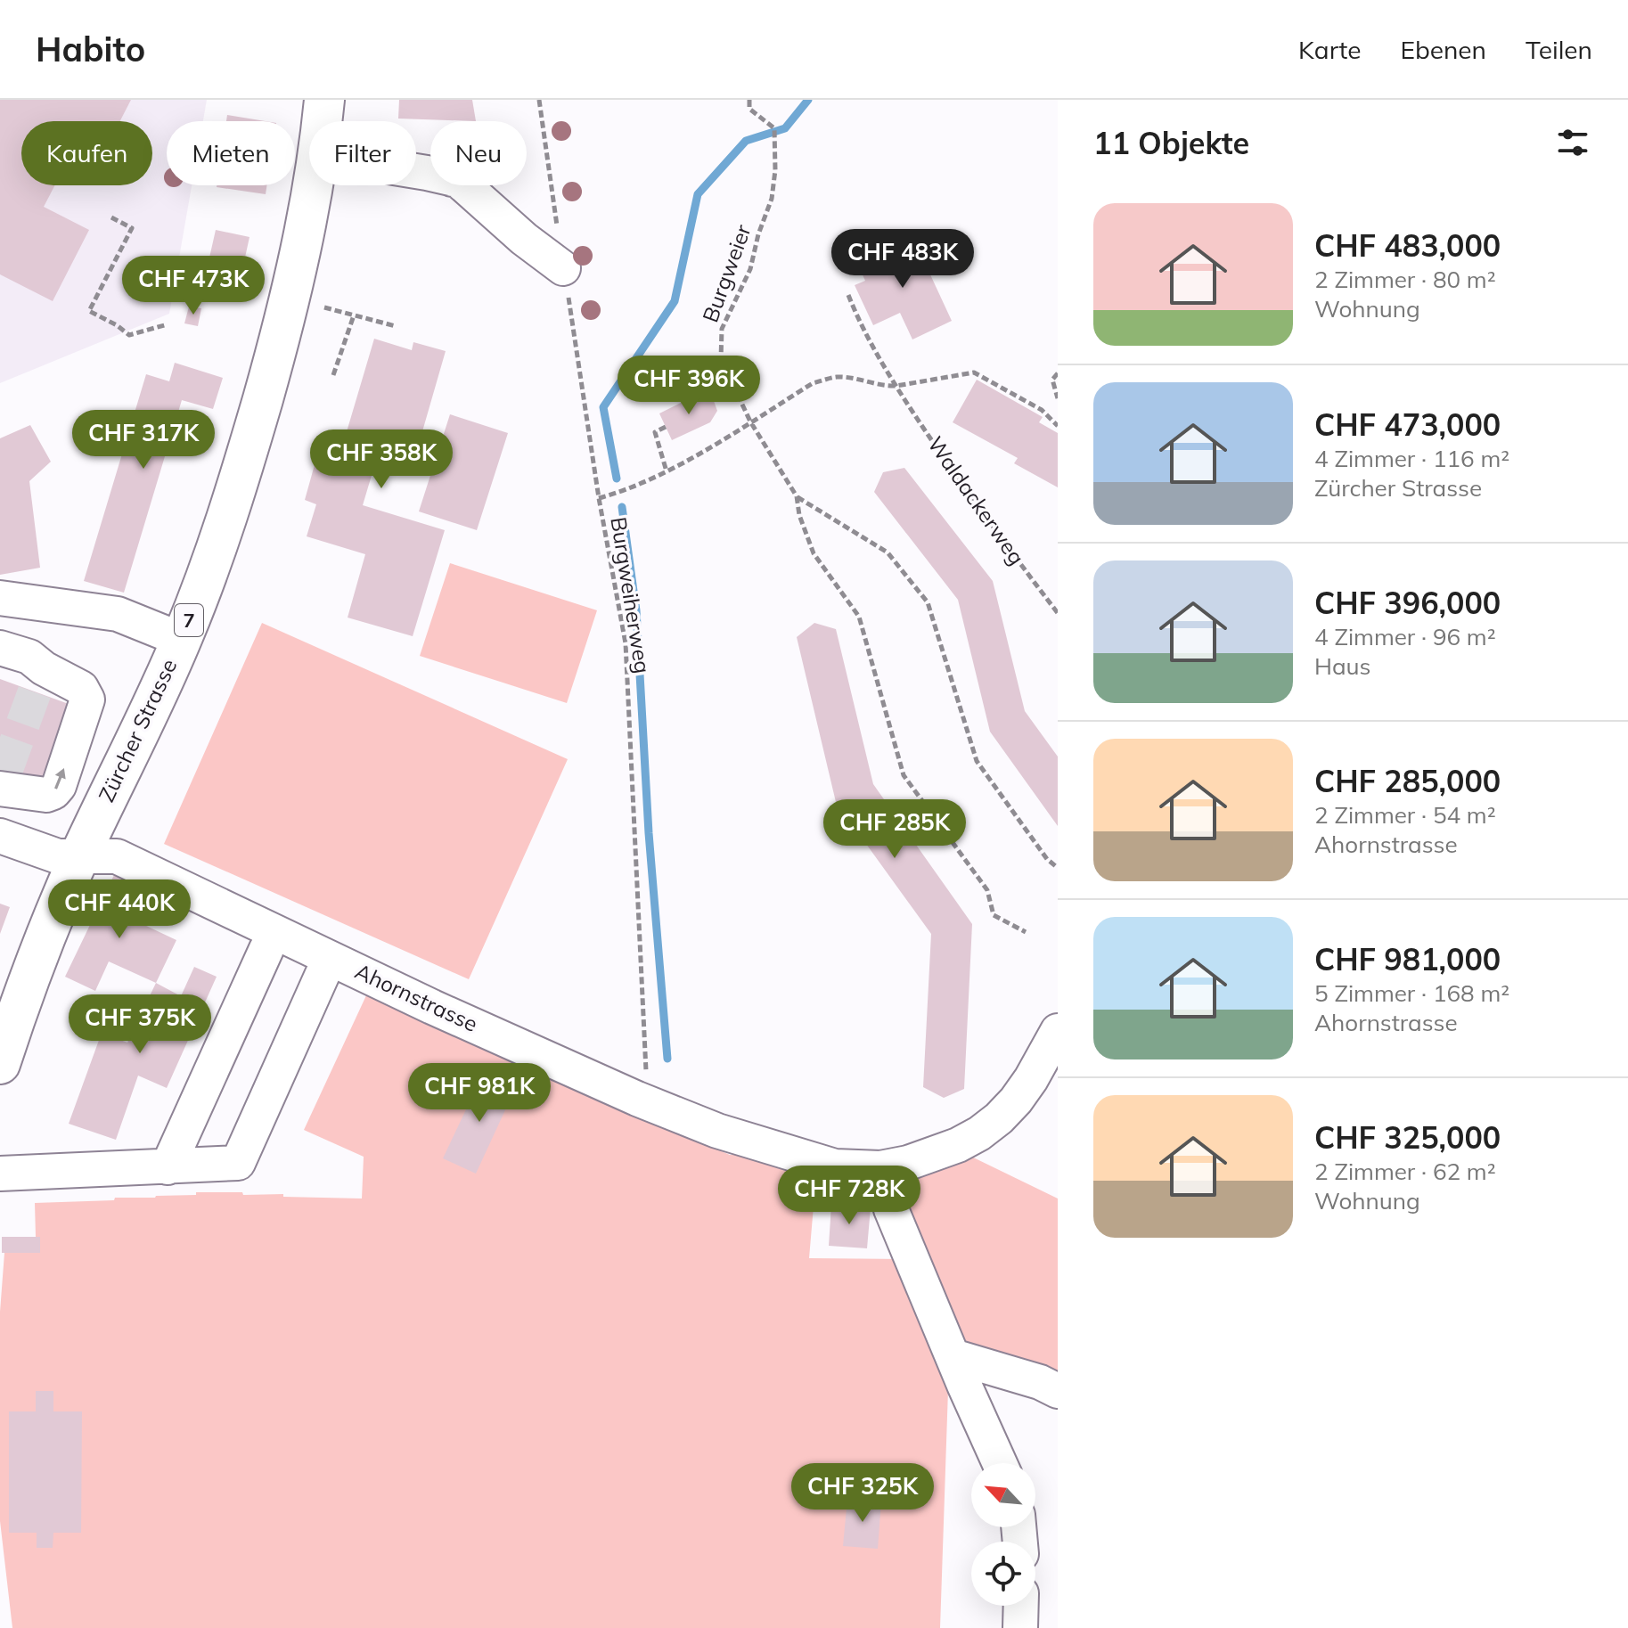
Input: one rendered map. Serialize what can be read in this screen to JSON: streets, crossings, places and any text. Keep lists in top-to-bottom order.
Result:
{
  "streets": {
    "main road": ["7", "Zürcher Strasse"],
    "street": ["Ahornstrasse"],
    "path": ["Burgweier", "Waldackerweg", "Burgweiherweg"]
  },
  "crossings": [
    ["Burgweiherweg", "Ahornstrasse"],
    ["Zürcher Strasse", "Ahornstrasse"]
  ],
  "north": "top left",
  "page": {
    "header": "Habito",
    "nav": ["Karte", "Ebenen", "Teilen"],
    "heading": "11 Objekte",
    "chip": [
      "Kaufen",
      "Mieten",
      "Filter",
      "Neu"
    ],
    "list": [
      {
        "name": "CHF 483,000",
        "note": "2 Zimmer · 80 m² · Wohnung"
      },
      {
        "name": "CHF 473,000",
        "note": "4 Zimmer · 116 m² · Zürcher Strasse"
      },
      {
        "name": "CHF 396,000",
        "note": "4 Zimmer · 96 m² · Haus"
      },
      {
        "name": "CHF 285,000",
        "note": "2 Zimmer · 54 m² · Ahornstrasse"
      },
      {
        "name": "CHF 981,000",
        "note": "5 Zimmer · 168 m² · Ahornstrasse"
      },
      {
        "name": "CHF 325,000",
        "note": "2 Zimmer · 62 m² · Wohnung"
      }
    ],
    "price": [
      "CHF 483K",
      "CHF 473K",
      "CHF 396K",
      "CHF 317K",
      "CHF 358K",
      "CHF 285K",
      "CHF 440K",
      "CHF 375K",
      "CHF 981K",
      "CHF 728K",
      "CHF 325K"
    ]
  }
}
